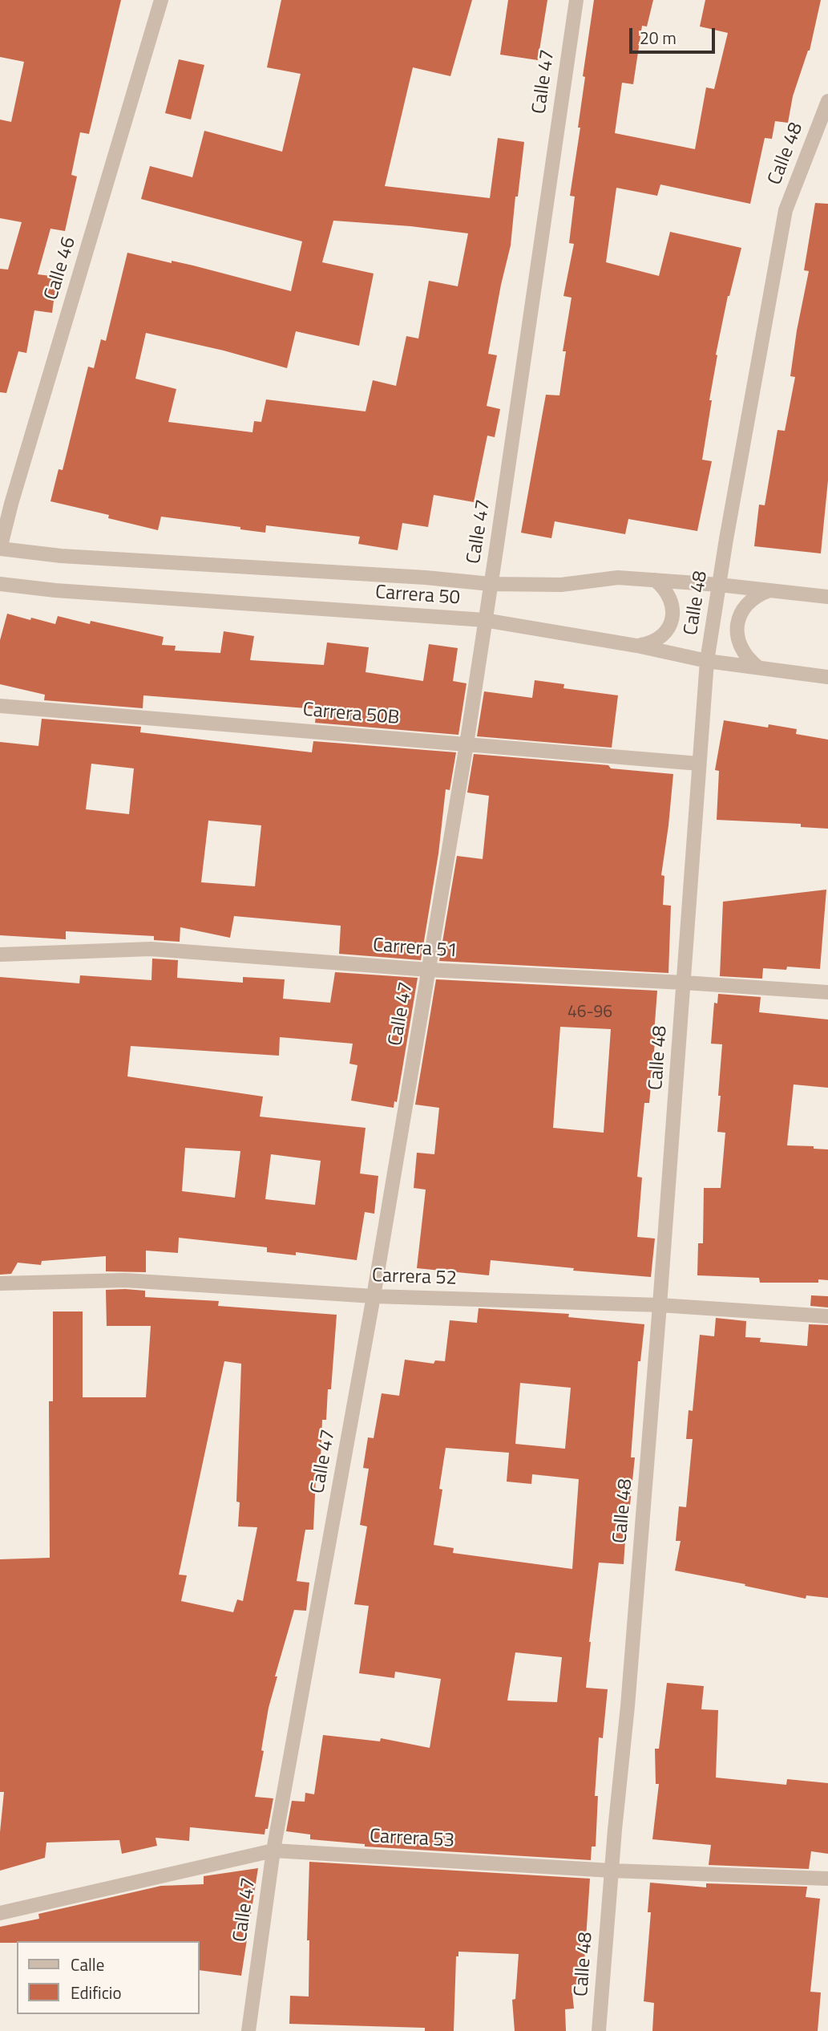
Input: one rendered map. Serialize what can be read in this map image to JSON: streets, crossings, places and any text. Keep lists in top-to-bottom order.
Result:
{
  "streets": {
    "street": [
      "Calle 47",
      "Calle 48",
      "Calle 46",
      "Carrera 50",
      "Carrera 50B",
      "Carrera 51",
      "Carrera 52",
      "Carrera 53"
    ]
  },
  "crossings": [
    ["Calle 47", "Carrera 50"],
    ["Calle 47", "Carrera 50B"],
    ["Calle 47", "Carrera 51"],
    ["Calle 47", "Carrera 52"],
    ["Calle 47", "Carrera 53"],
    ["Calle 48", "Carrera 50"],
    ["Calle 48", "Carrera 50B"],
    ["Calle 48", "Carrera 51"],
    ["Calle 48", "Carrera 52"],
    ["Calle 48", "Carrera 53"],
    ["Calle 46", "Carrera 50"]
  ],
  "house_numbers": ["46-96"],
  "legend": ["Calle", "Edificio"],
  "scale_bar": "20 m"
}
